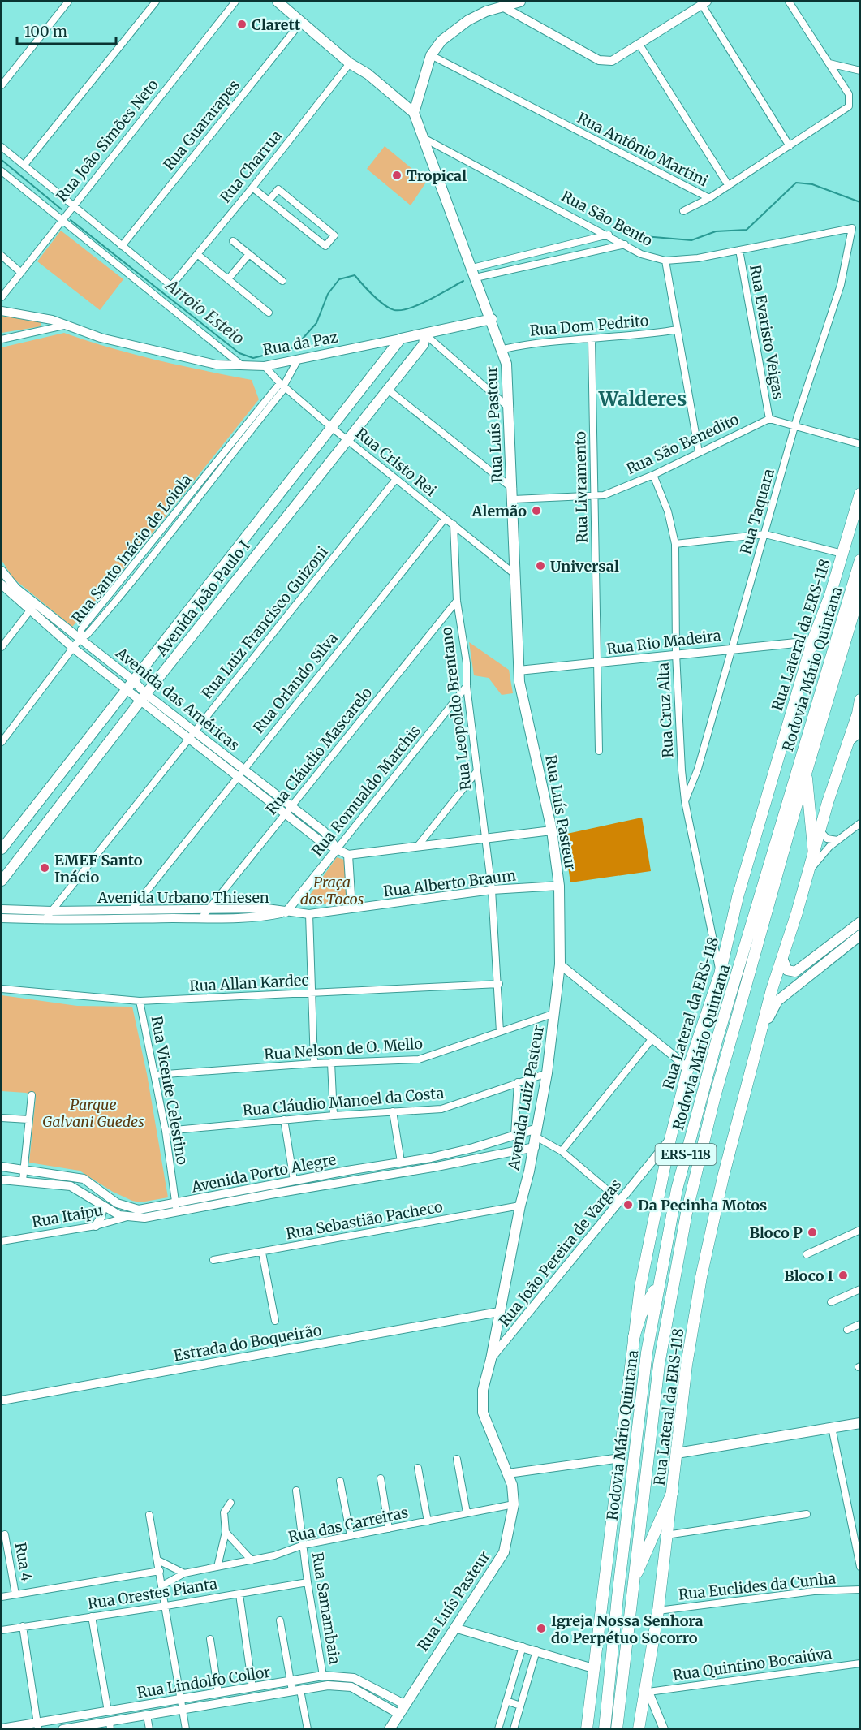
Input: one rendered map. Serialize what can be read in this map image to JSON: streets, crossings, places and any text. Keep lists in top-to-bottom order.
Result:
{
  "streets": {
    "main road": [
      "Rua da Paz",
      "Rua Luís Pasteur",
      "Avenida João Paulo I",
      "Rua Lateral da ERS-118",
      "Rodovia Mário Quintana",
      "Avenida Luiz Pasteur",
      "ERS-118"
    ],
    "street": [
      "Rua Guararapes",
      "Rua João Simões Neto",
      "Rua Antônio Martini",
      "Rua Charrua",
      "Rua São Bento",
      "Rua Dom Pedrito",
      "Rua Evaristo Veigas",
      "Rua São Benedito",
      "Rua Cristo Rei",
      "Rua Livramento",
      "Rua Taquara",
      "Rua Santo Inácio de Loiola",
      "Rua Luiz Francisco Guizoni",
      "Rua Rio Madeira",
      "Rua Orlando Silva",
      "Avenida das Américas",
      "Rua Leopoldo Brentano",
      "Rua Cruz Alta",
      "Rua Cláudio Mascarelo",
      "Rua Romualdo Marchis",
      "Rua Alberto Braum",
      "Avenida Urbano Thiesen",
      "Rua Allan Kardec",
      "Rua Nelson de O. Mello",
      "Rua Vicente Celestino",
      "Rua Cláudio Manoel da Costa",
      "Avenida Porto Alegre",
      "Rua Itaipu",
      "Rua Sebastião Pacheco",
      "Rua João Pereira de Vargas",
      "Estrada do Boqueirão",
      "Rua das Carreiras",
      "Rua 4",
      "Rua Euclides da Cunha",
      "Rua Orestes Pianta",
      "Rua Samambaia",
      "Rua Quintino Bocaiúva",
      "Rua Lindolfo Collor"
    ]
  },
  "crossings": [
    ["Rua Guararapes", "Rua Charrua"],
    ["Rua São Bento", "Rua Evaristo Veigas"],
    ["Rua São Bento", "Rua Luís Pasteur"],
    ["Rua São Bento", "Rua Taquara"],
    ["Rua Dom Pedrito", "Rua Luís Pasteur"],
    ["Rua Dom Pedrito", "Rua Livramento"],
    ["Rua Evaristo Veigas", "Rua São Benedito"],
    ["Rua da Paz", "Rua Luís Pasteur"],
    ["Rua da Paz", "Rua Cristo Rei"],
    ["Rua da Paz", "Rua Santo Inácio de Loiola"],
    ["Rua da Paz", "Avenida João Paulo I"],
    ["Rua Luís Pasteur", "Rua São Benedito"],
    ["Rua Luís Pasteur", "Rua Cristo Rei"],
    ["Rua Luís Pasteur", "Rua Rio Madeira"],
    ["Rua Luís Pasteur", "Rua Alberto Braum"],
    ["Rua Luís Pasteur", "Avenida Luiz Pasteur"],
    ["Rua Luís Pasteur", "Rua João Pereira de Vargas"],
    ["Rua Luís Pasteur", "Estrada do Boqueirão"],
    ["Rua Luís Pasteur", "Rua das Carreiras"],
    ["Rua Luís Pasteur", "Rua Lindolfo Collor"],
    ["Rua São Benedito", "Rua Livramento"],
    ["Rua São Benedito", "Rua Cruz Alta"],
    ["Rua Cristo Rei", "Rua Santo Inácio de Loiola"],
    ["Rua Cristo Rei", "Avenida João Paulo I"],
    ["Rua Cristo Rei", "Rua Luiz Francisco Guizoni"],
    ["Rua Cristo Rei", "Rua Orlando Silva"],
    ["Rua Cristo Rei", "Rua Leopoldo Brentano"],
    ["Rua Livramento", "Rua Rio Madeira"],
    ["Rua Taquara", "Rua Rio Madeira"],
    ["Rua Taquara", "Rua Cruz Alta"],
    ["Rua Santo Inácio de Loiola", "Avenida das Américas"],
    ["Avenida João Paulo I", "Avenida das Américas"],
    ["Rua Luiz Francisco Guizoni", "Avenida das Américas"],
    ["Rua Luiz Francisco Guizoni", "Avenida Urbano Thiesen"],
    ["Rua Lateral da ERS-118", "Rua Rio Madeira"],
    ["Rua Lateral da ERS-118", "Rua Cruz Alta"],
    ["Rua Lateral da ERS-118", "Rua João Pereira de Vargas"],
    ["Rua Lateral da ERS-118", "Rua Euclides da Cunha"],
    ["Rua Lateral da ERS-118", "Rua Quintino Bocaiúva"],
    ["Rua Rio Madeira", "Rua Cruz Alta"],
    ["Rua Orlando Silva", "Avenida das Américas"],
    ["Rua Orlando Silva", "Avenida Urbano Thiesen"],
    ["Avenida das Américas", "Rua Cláudio Mascarelo"],
    ["Avenida das Américas", "Rua Romualdo Marchis"],
    ["Rua Leopoldo Brentano", "Rua Cláudio Mascarelo"],
    ["Rua Leopoldo Brentano", "Rua Romualdo Marchis"],
    ["Rua Leopoldo Brentano", "Rua Alberto Braum"],
    ["Rua Leopoldo Brentano", "Rua Allan Kardec"],
    ["Rua Leopoldo Brentano", "Rua Nelson de O. Mello"],
    ["Rua Cláudio Mascarelo", "Avenida Urbano Thiesen"],
    ["Rua Romualdo Marchis", "Rua Alberto Braum"],
    ["Rua Romualdo Marchis", "Avenida Urbano Thiesen"],
    ["Rua Alberto Braum", "Avenida Urbano Thiesen"],
    ["Rua Alberto Braum", "Avenida Luiz Pasteur"],
    ["Rua Allan Kardec", "Rua Vicente Celestino"],
    ["Rua Nelson de O. Mello", "Rua Vicente Celestino"],
    ["Rua Nelson de O. Mello", "Avenida Luiz Pasteur"],
    ["Rua Vicente Celestino", "Rua Cláudio Manoel da Costa"],
    ["Rua Vicente Celestino", "Avenida Porto Alegre"],
    ["Avenida Luiz Pasteur", "Rua Cláudio Manoel da Costa"],
    ["Avenida Luiz Pasteur", "Avenida Porto Alegre"],
    ["Avenida Luiz Pasteur", "Rua Sebastião Pacheco"],
    ["Avenida Luiz Pasteur", "Estrada do Boqueirão"],
    ["Avenida Porto Alegre", "Rua Itaipu"],
    ["Rua das Carreiras", "Rua Samambaia"],
    ["Rua Orestes Pianta", "Rua Samambaia"],
    ["Rua Samambaia", "Rua Lindolfo Collor"]
  ],
  "districts": ["Walderes"],
  "water": ["Arroio Esteio"],
  "parks": ["Praça dos Tocos", "Parque Galvani Guedes"],
  "places": [
    "Clarett",
    "Tropical",
    "Alemão",
    "Universal",
    "EMEF Santo Inácio",
    "Da Pecinha Motos",
    "Bloco P",
    "Bloco I",
    "Igreja Nossa Senhora do Perpétuo Socorro"
  ],
  "scale_bar": "100 m"
}
